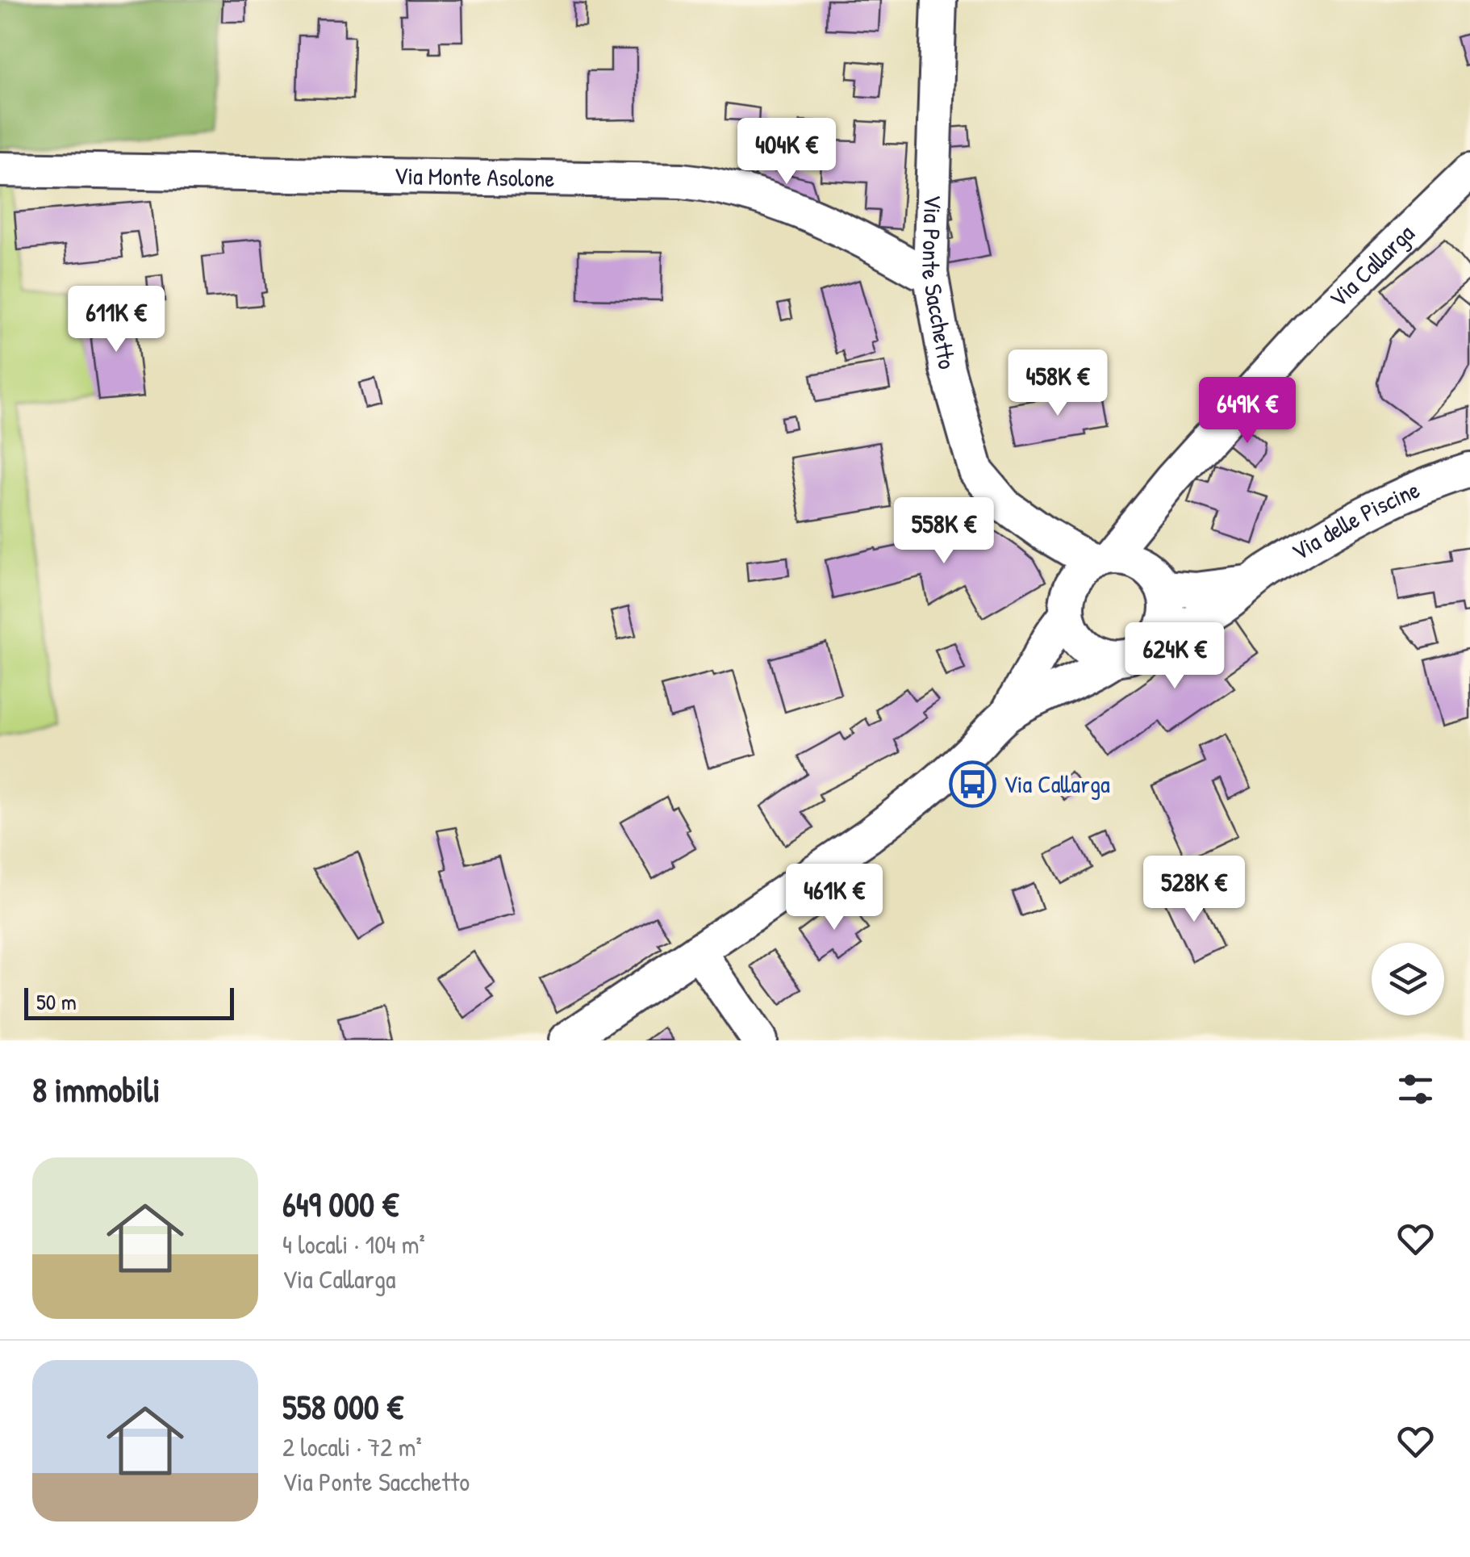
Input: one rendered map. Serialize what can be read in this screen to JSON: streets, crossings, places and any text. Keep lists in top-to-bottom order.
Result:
{
  "streets": {
    "street": [
      "Via Monte Asolone",
      "Via Callarga",
      "Via Ponte Sacchetto",
      "Via delle Piscine"
    ]
  },
  "crossings": [
    ["Via Monte Asolone", "Via Ponte Sacchetto"],
    ["Via Callarga", "Via Ponte Sacchetto"],
    ["Via Callarga", "Via delle Piscine"],
    ["Via Ponte Sacchetto", "Via delle Piscine"]
  ],
  "places": {
    "bus stop": ["Via Callarga"]
  },
  "scale_bar": "50 m",
  "page": {
    "price": [
      "404K €",
      "611K €",
      "458K €",
      "649K €",
      "558K €",
      "624K €",
      "528K €",
      "461K €"
    ],
    "scale": "50 m",
    "heading": "8 immobili",
    "list": [
      {
        "name": "649 000 €",
        "note": "4 locali · 104 m² · Via Callarga"
      },
      {
        "name": "558 000 €",
        "note": "2 locali · 72 m² · Via Ponte Sacchetto"
      }
    ]
  }
}
